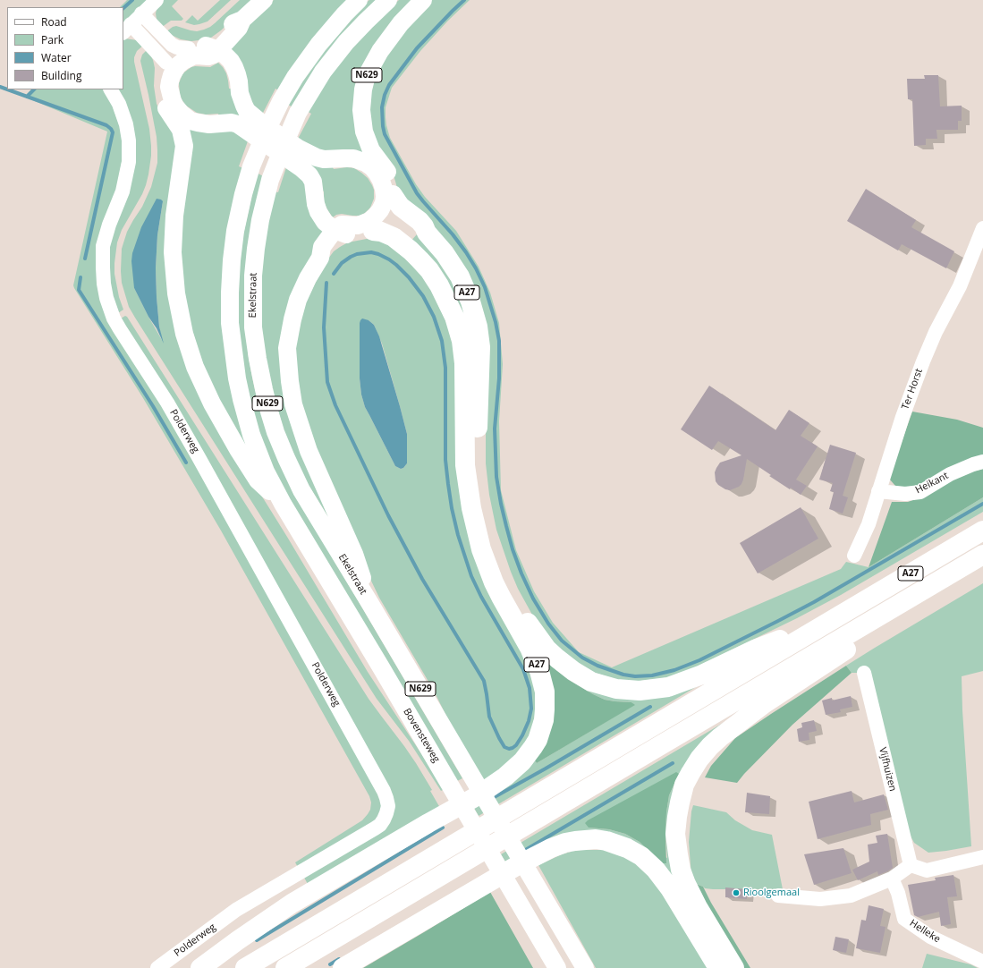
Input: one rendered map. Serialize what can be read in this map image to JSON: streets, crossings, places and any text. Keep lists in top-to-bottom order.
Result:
{
  "streets": {
    "highway": ["A27"],
    "main road": ["N629", "Ekelstraat", "Bovensteweg"],
    "street": [
      "Ter Horst",
      "Polderweg",
      "Heikant",
      "Vijfhuizen",
      "Helleke"
    ]
  },
  "crossings": [
    ["N629", "A27"],
    ["N629", "Ekelstraat"],
    ["N629", "Bovensteweg"],
    ["Ter Horst", "Heikant"]
  ],
  "places": ["Rioolgemaal"],
  "legend": [
    "Road",
    "Park",
    "Water",
    "Building"
  ]
}
